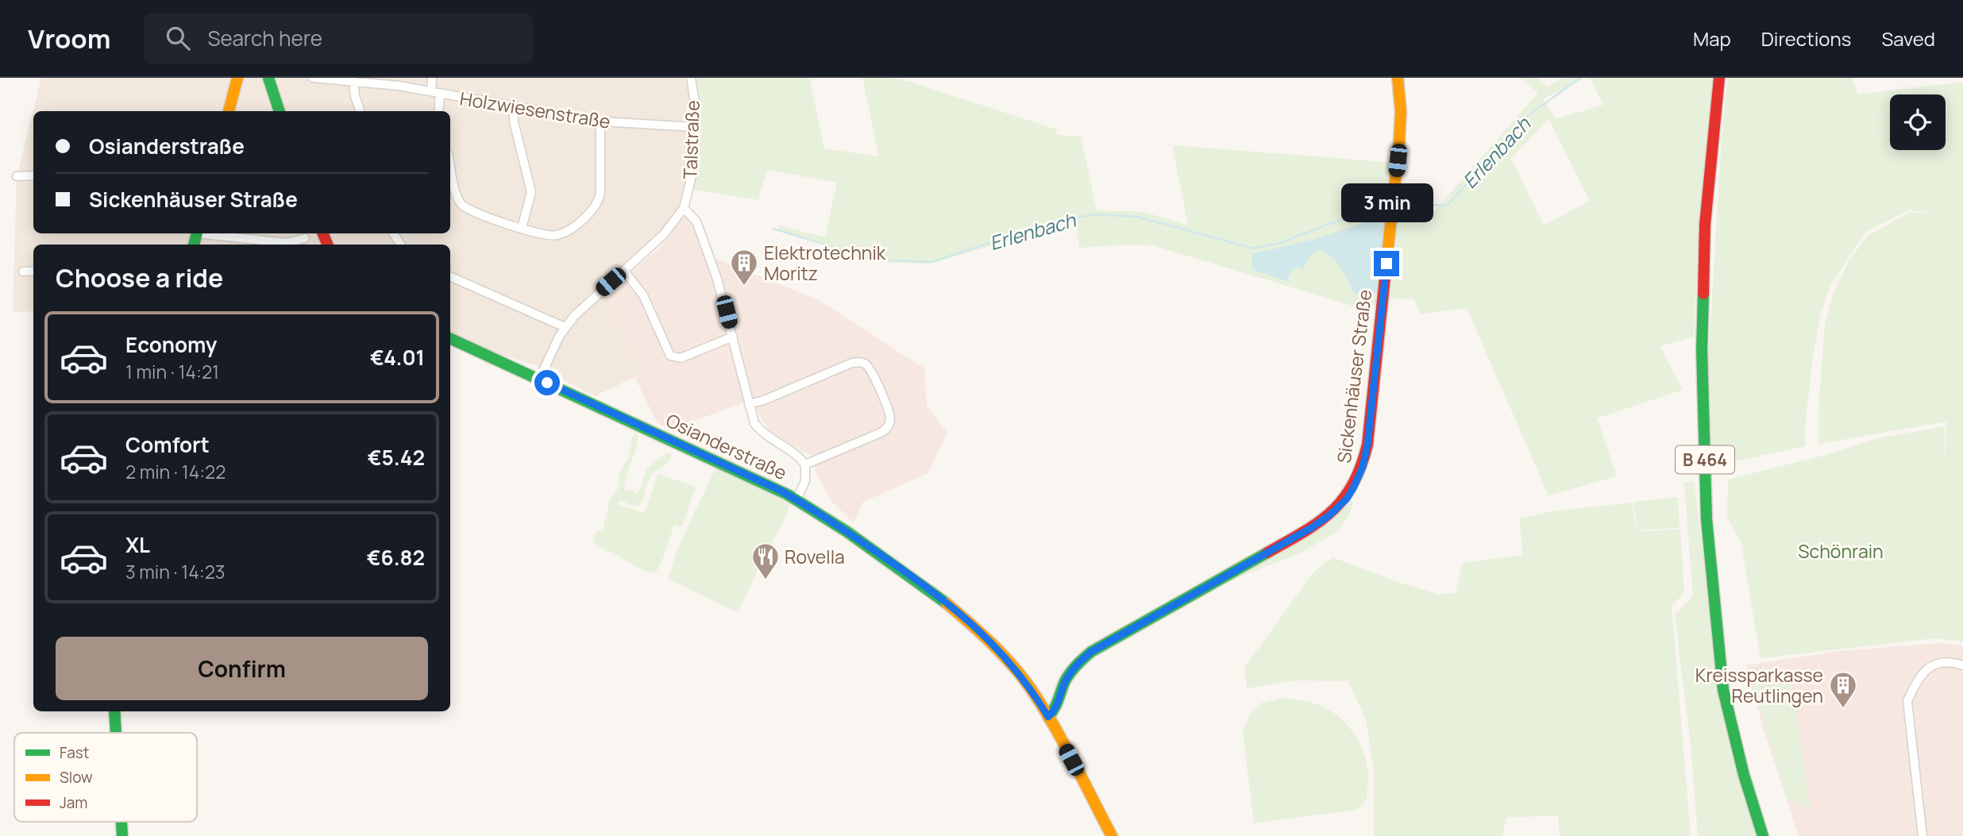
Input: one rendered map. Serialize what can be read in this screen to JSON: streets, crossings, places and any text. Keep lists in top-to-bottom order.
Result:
{
  "streets": {
    "street": [
      "Holzwiesenstraße",
      "Talstraße",
      "Sickenhäuser Straße",
      "Osianderstraße",
      "B 464"
    ]
  },
  "crossings": [
    ["Holzwiesenstraße", "Talstraße"],
    ["Talstraße", "Osianderstraße"],
    ["Sickenhäuser Straße", "Osianderstraße"]
  ],
  "water": ["Erlenbach"],
  "parks": ["Schönrain"],
  "places": {
    "building": ["Elektrotechnik Moritz", "Kreissparkasse Reutlingen"],
    "restaurant": ["Rovella"]
  },
  "legend": ["Fast", "Slow", "Jam"],
  "page": {
    "header": "Vroom",
    "search": "Search here",
    "nav": ["Map", "Directions", "Saved"],
    "banner": ["Osianderstraße", "Sickenhäuser Straße"],
    "bubble": "3 min",
    "heading": "Choose a ride",
    "list": [
      {
        "name": "Economy",
        "note": "1 min · 14:21",
        "value": "€4.01"
      },
      {
        "name": "Comfort",
        "note": "2 min · 14:22",
        "value": "€5.42"
      },
      {
        "name": "XL",
        "note": "3 min · 14:23",
        "value": "€6.82"
      }
    ],
    "buttons": "Confirm"
  }
}
